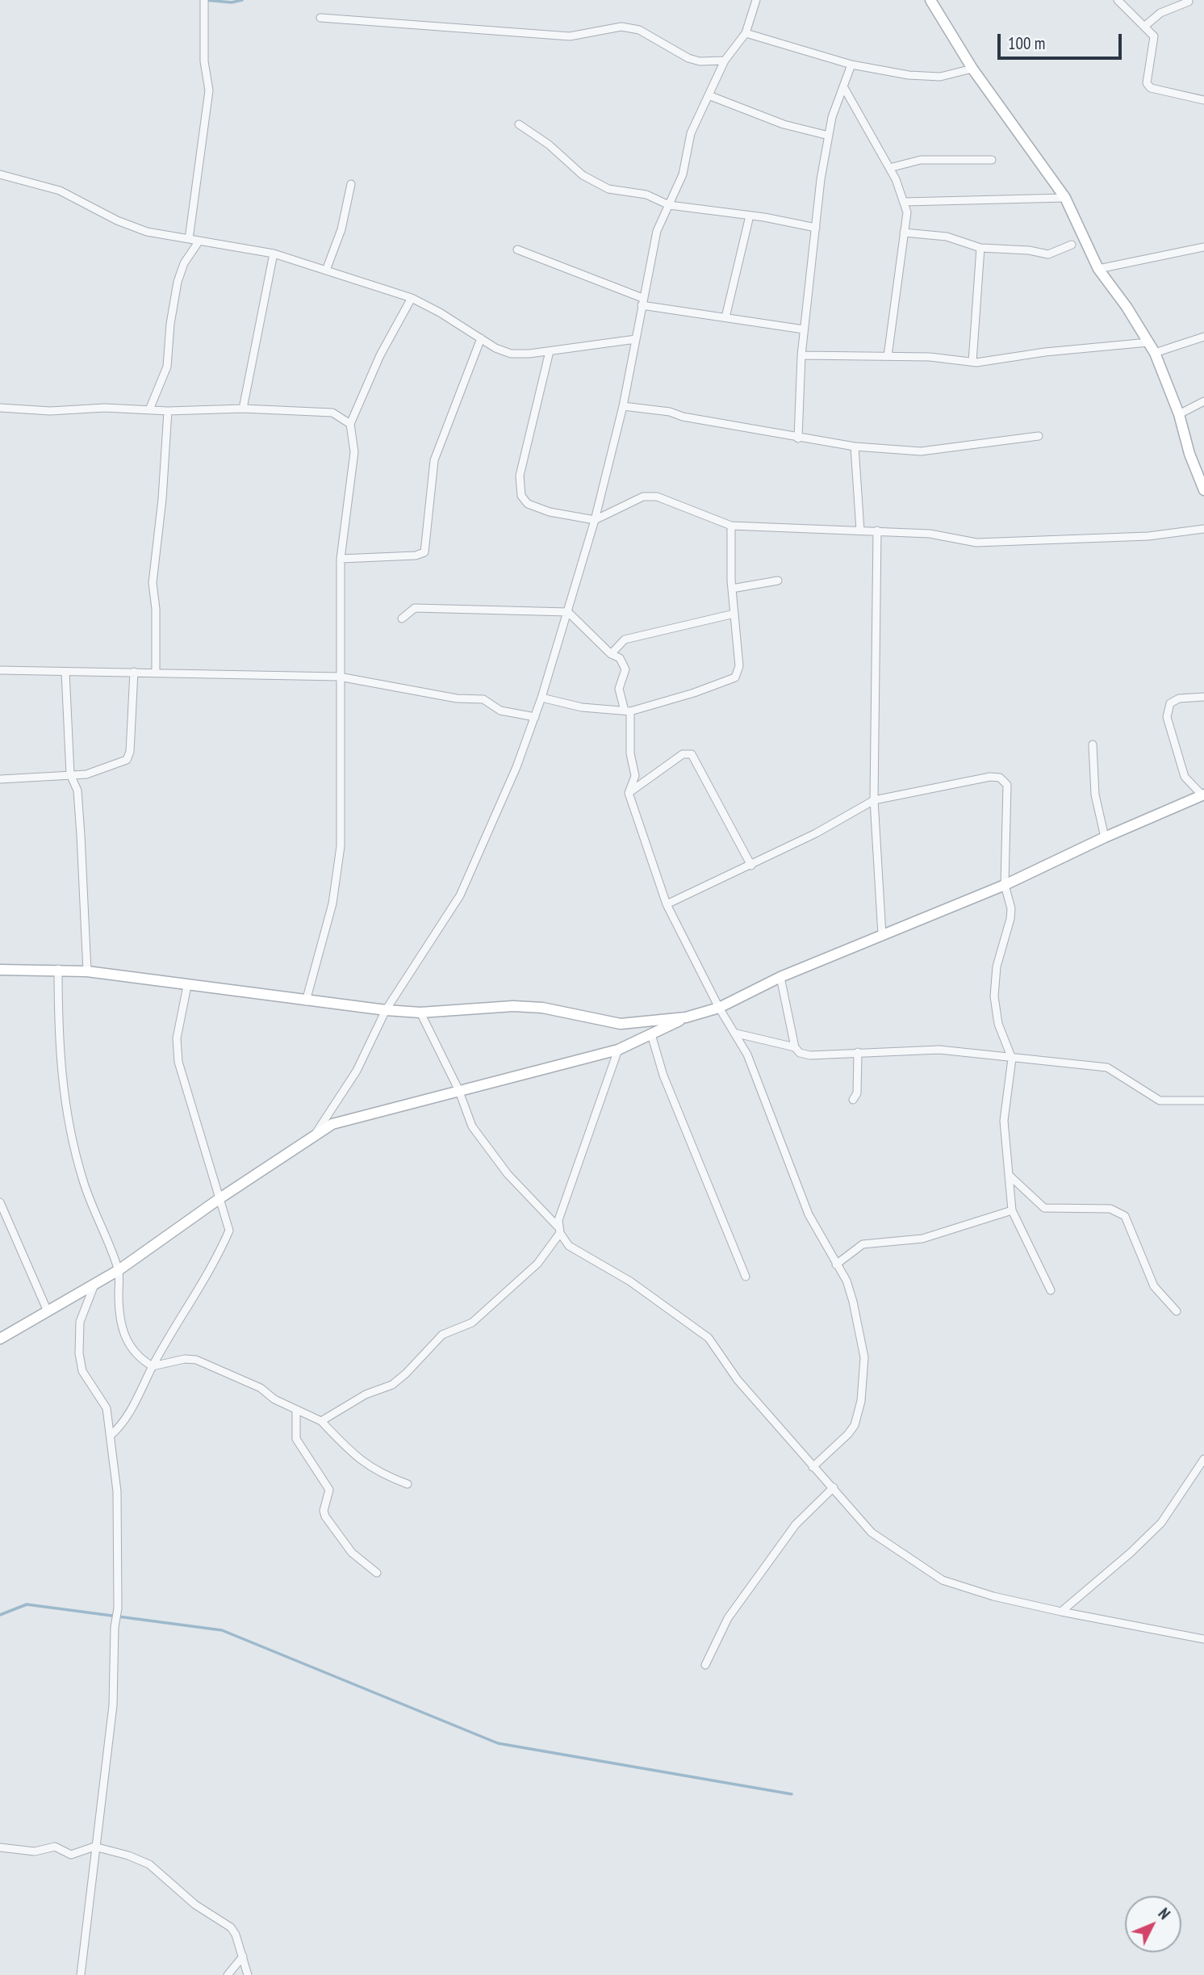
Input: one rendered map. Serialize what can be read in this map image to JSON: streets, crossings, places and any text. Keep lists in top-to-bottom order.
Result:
{
  "scale_bar": "100 m",
  "north": "top right"
}
